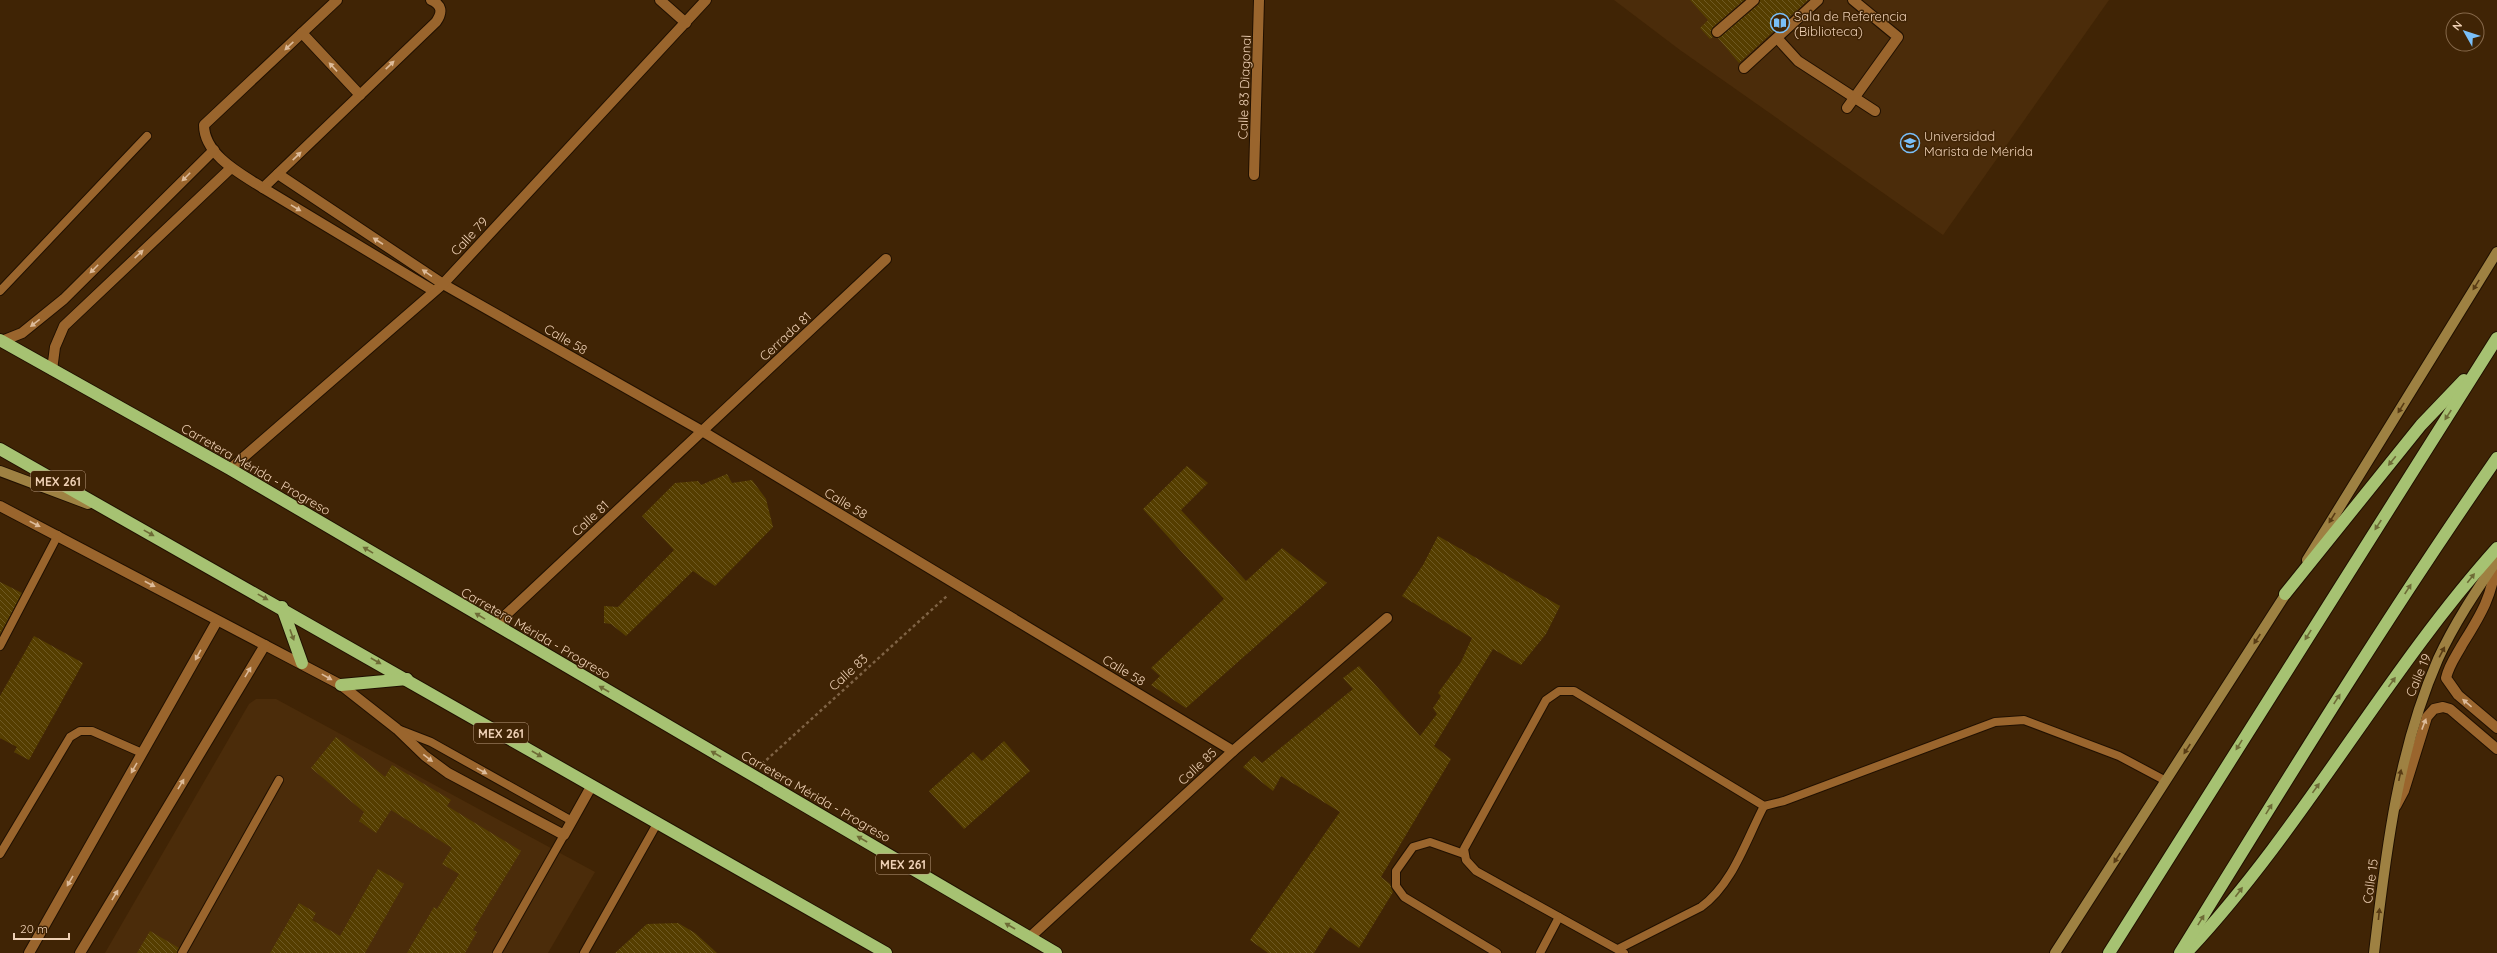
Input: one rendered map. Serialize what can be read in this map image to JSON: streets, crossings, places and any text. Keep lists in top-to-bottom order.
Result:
{
  "streets": {
    "highway": ["Carretera Mérida - Progreso", "MEX 261"],
    "main road": ["Calle 19", "Calle 15"],
    "street": [
      "Calle 83 Diagonal",
      "Calle 79",
      "Cerrada 81",
      "Calle 58",
      "Calle 81",
      "Calle 85"
    ],
    "path": ["Calle 83"]
  },
  "crossings": [
    ["Calle 79", "Calle 58"],
    ["Calle 79", "Carretera Mérida - Progreso"],
    ["Cerrada 81", "Calle 58"],
    ["Cerrada 81", "Calle 81"],
    ["Calle 58", "Calle 81"],
    ["Calle 58", "Calle 83"],
    ["Calle 58", "Calle 85"],
    ["Carretera Mérida - Progreso", "Calle 81"],
    ["Carretera Mérida - Progreso", "Calle 83"],
    ["Carretera Mérida - Progreso", "Calle 85"],
    ["Calle 19", "Calle 15"]
  ],
  "one_way": ["Calle 19", "Calle 15"],
  "places": {
    "library": ["Sala de Referencia (Biblioteca)"],
    "school or university": ["Universidad Marista de Mérida"]
  },
  "scale_bar": "20 m",
  "north": "top left"
}
